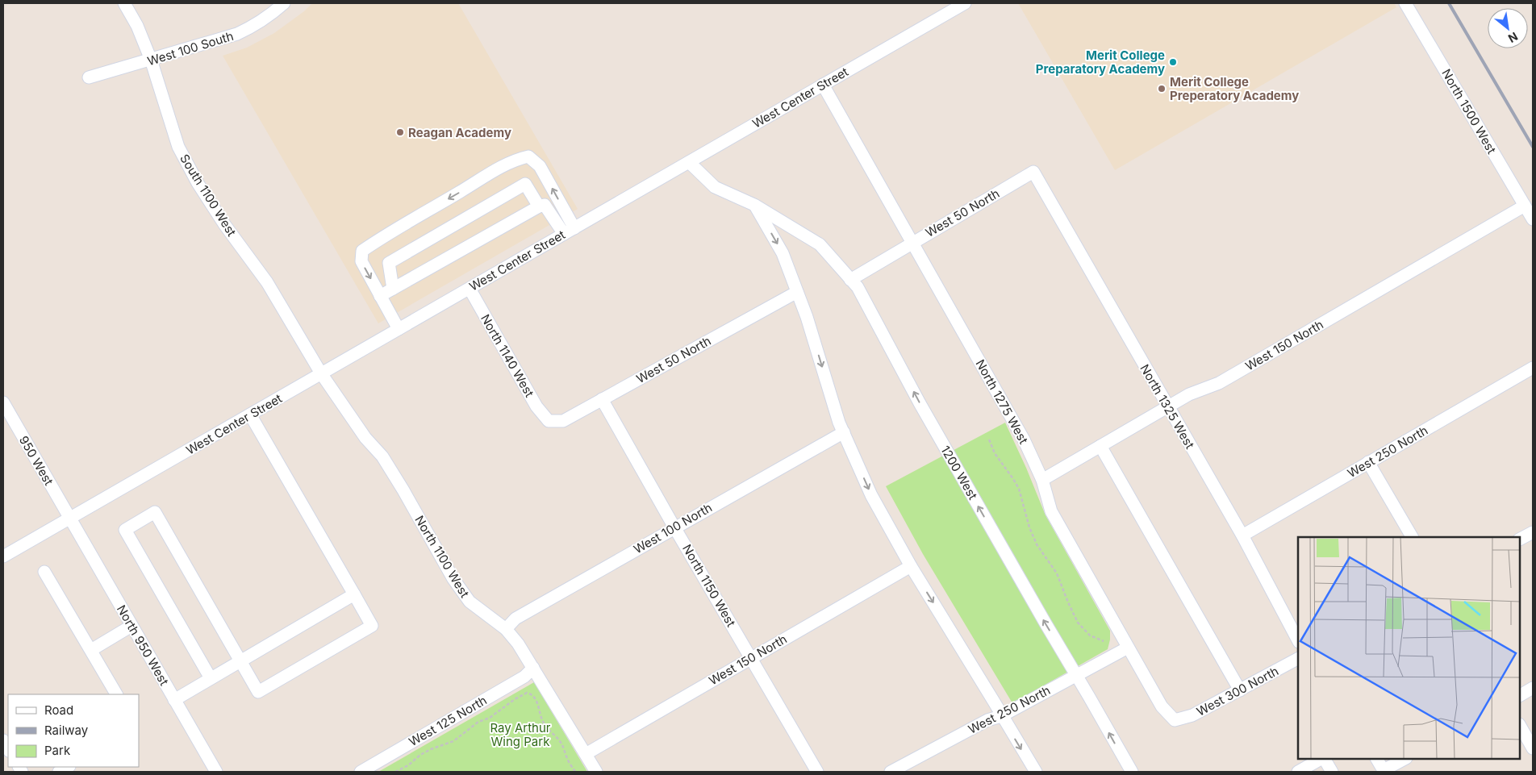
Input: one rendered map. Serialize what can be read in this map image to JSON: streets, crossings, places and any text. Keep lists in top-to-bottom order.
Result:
{
  "streets": {
    "street": [
      "West 100 South",
      "West Center Street",
      "North 1500 West",
      "South 1100 West",
      "West 50 North",
      "West 150 North",
      "North 1140 West",
      "North 1275 West",
      "North 1325 West",
      "West 250 North",
      "950 West",
      "1200 West",
      "West 100 North",
      "North 1100 West",
      "North 1150 West",
      "North 950 West",
      "West 300 North",
      "West 125 North"
    ]
  },
  "crossings": [
    ["West 100 South", "South 1100 West"],
    ["West Center Street", "South 1100 West"],
    ["West Center Street", "North 1140 West"],
    ["West Center Street", "North 1275 West"],
    ["West Center Street", "950 West"],
    ["West Center Street", "1200 West"],
    ["West Center Street", "North 1100 West"],
    ["West Center Street", "North 950 West"],
    ["North 1500 West", "West 150 North"],
    ["South 1100 West", "North 1100 West"],
    ["West 50 North", "North 1140 West"],
    ["West 50 North", "North 1275 West"],
    ["West 50 North", "North 1325 West"],
    ["West 50 North", "1200 West"],
    ["West 50 North", "North 1150 West"],
    ["West 150 North", "North 1275 West"],
    ["West 150 North", "North 1325 West"],
    ["West 150 North", "North 1100 West"],
    ["West 150 North", "North 1150 West"],
    ["North 1275 West", "West 250 North"],
    ["North 1275 West", "West 300 North"],
    ["North 1325 West", "West 250 North"],
    ["West 250 North", "1200 West"],
    ["950 West", "North 950 West"],
    ["West 100 North", "North 1100 West"],
    ["West 100 North", "North 1150 West"],
    ["North 1100 West", "West 125 North"]
  ],
  "parks": ["Ray Arthur Wing Park"],
  "places": ["Merit College Preparatory Academy", "Merit College Preperatory Academy", "Reagan Academy"],
  "legend": ["Road", "Railway", "Park"],
  "north": "bottom right"
}
